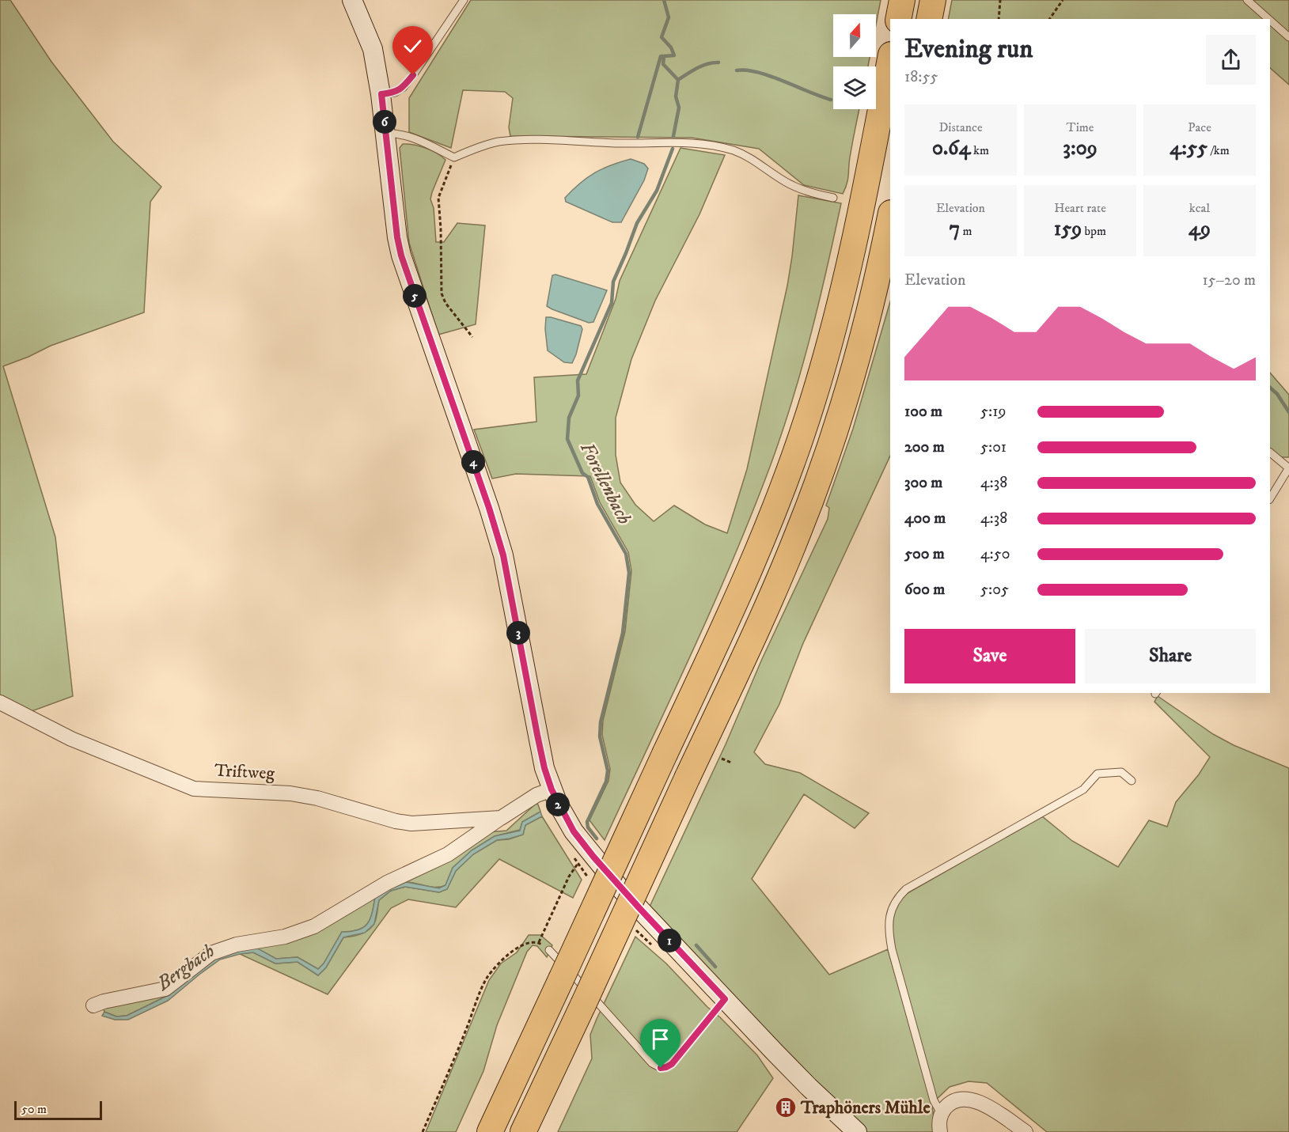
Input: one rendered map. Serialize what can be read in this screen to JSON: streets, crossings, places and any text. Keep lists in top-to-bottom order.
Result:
{
  "streets": {
    "street": ["Triftweg"]
  },
  "water": ["Forellenbach", "Bergbach"],
  "places": {
    "building": ["Traphöners Mühle"]
  },
  "scale_bar": "50 m",
  "north": "top",
  "page": {
    "heading": ["Evening run", "18:55"],
    "stats": [
      ["Distance", "0.64 km"],
      ["Time", "3:09"],
      ["Pace", "4:55 /km"],
      ["Elevation", "7 m"],
      ["Heart rate", "159 bpm"],
      ["kcal", "49"]
    ],
    "pins": [
      "6",
      "5",
      "4",
      "3",
      "2",
      "1"
    ],
    "chart": ["Elevation", "15–20 m"],
    "list": [
      {
        "name": "100 m",
        "note": "5:19"
      },
      {
        "name": "200 m",
        "note": "5:01"
      },
      {
        "name": "300 m",
        "note": "4:38"
      },
      {
        "name": "400 m",
        "note": "4:38"
      },
      {
        "name": "500 m",
        "note": "4:50"
      },
      {
        "name": "600 m",
        "note": "5:05"
      }
    ],
    "buttons": ["Save", "Share"],
    "scale": "50 m"
  }
}
